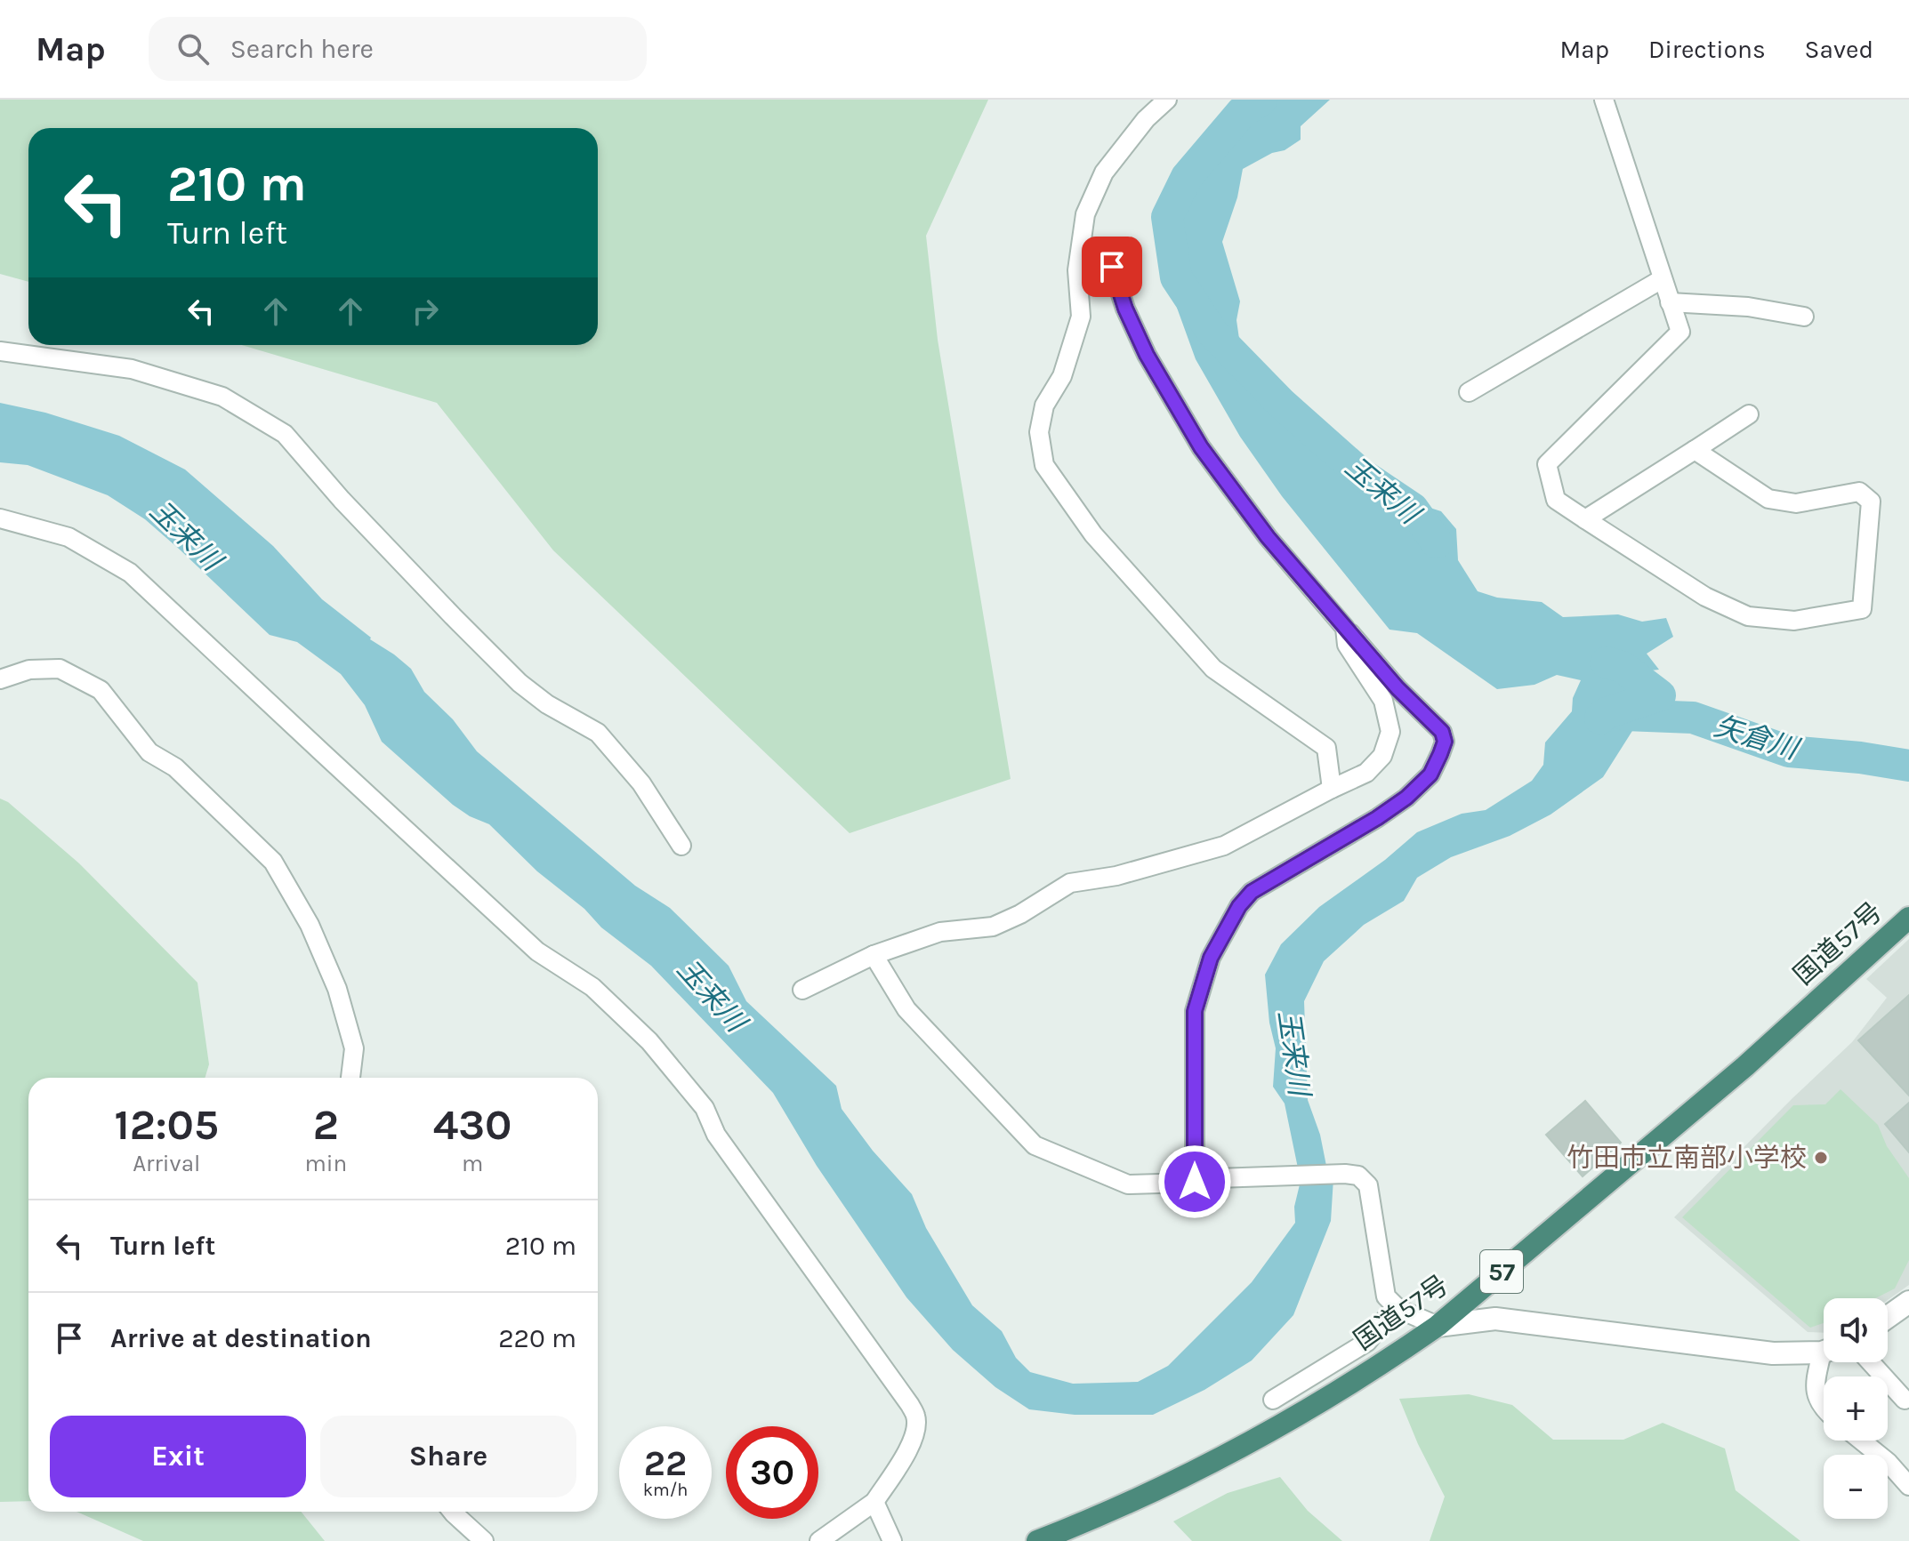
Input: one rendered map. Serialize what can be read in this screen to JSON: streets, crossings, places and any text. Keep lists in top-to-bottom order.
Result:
{
  "streets": {
    "highway": ["国道57号", "57"]
  },
  "water": ["玉来川", "矢倉川"],
  "places": ["竹田市立南部小学校"],
  "page": {
    "header": "Map",
    "search": "Search here",
    "nav": ["Map", "Directions", "Saved"],
    "turn": ["210 m", "Turn left"],
    "eta": [
      "12:05",
      "Arrival",
      "2",
      "min",
      "430",
      "m"
    ],
    "list": [
      {
        "name": "Turn left",
        "value": "210 m"
      },
      {
        "name": "Arrive at destination",
        "value": "220 m"
      }
    ],
    "map_buttons": ["+", "−"],
    "buttons": ["Exit", "Share"],
    "speed": "22 km/h",
    "limit": "30"
  }
}
